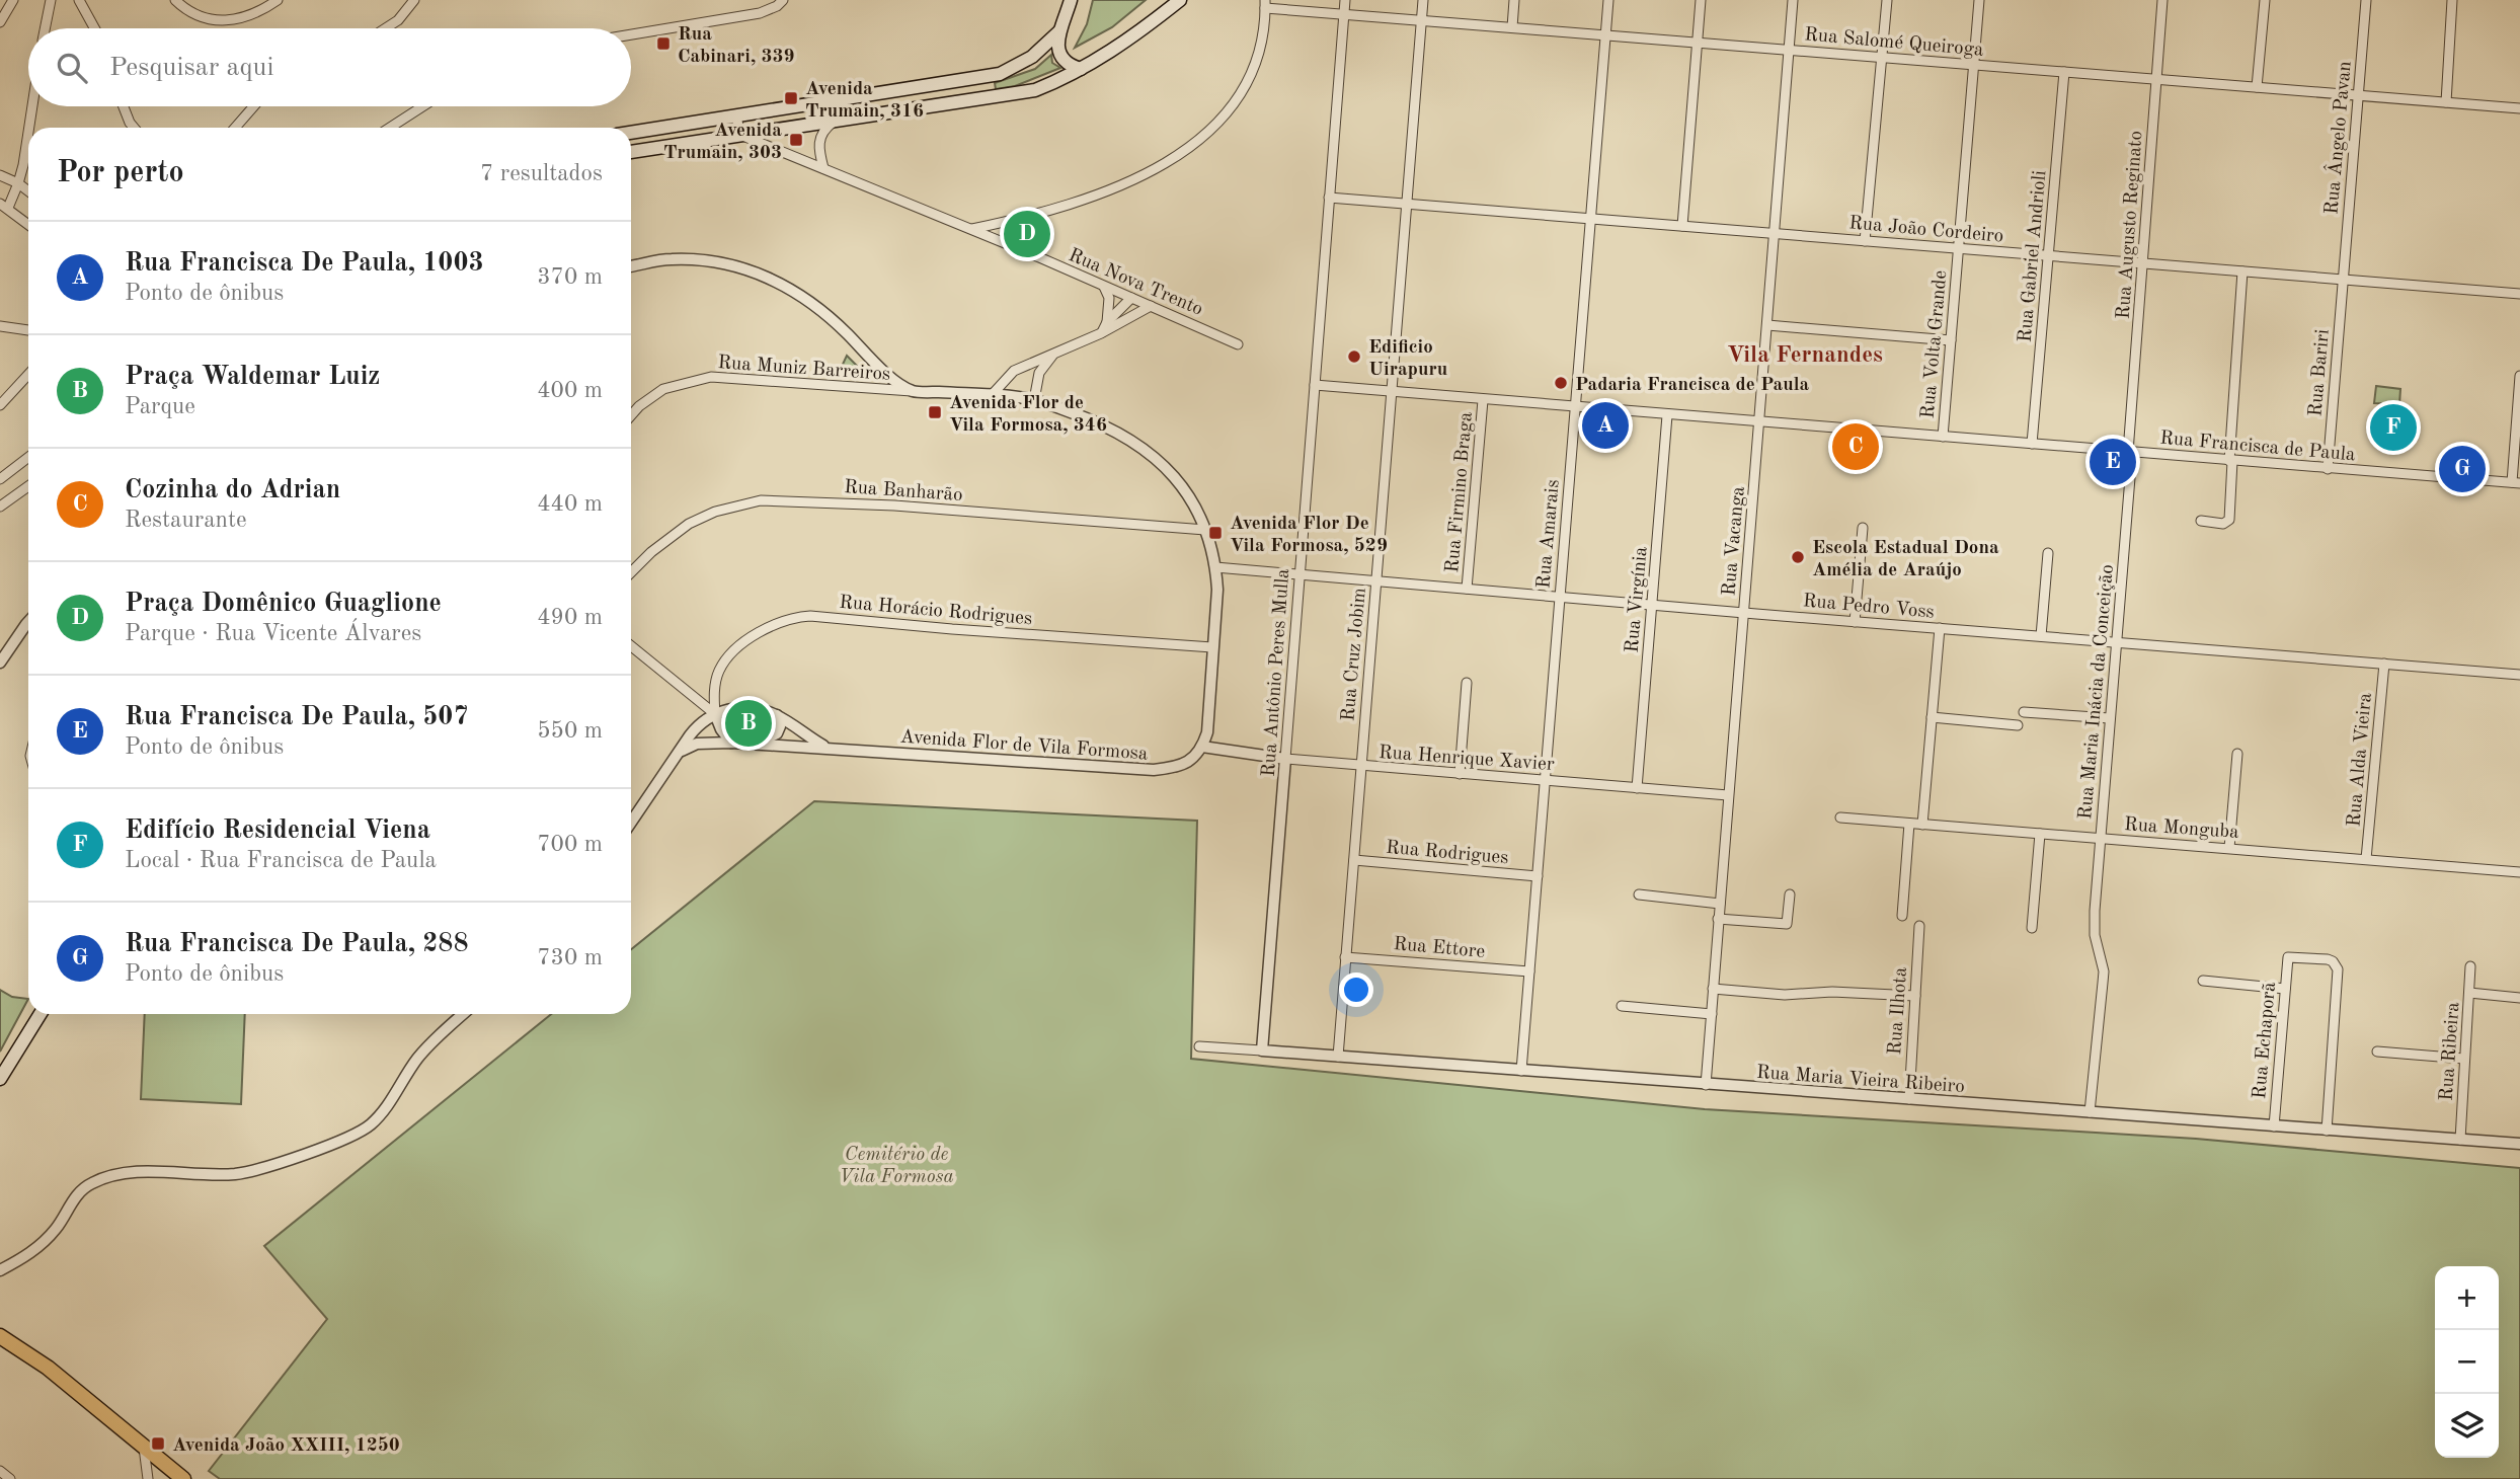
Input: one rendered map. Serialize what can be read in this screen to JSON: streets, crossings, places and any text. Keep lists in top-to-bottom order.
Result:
{
  "streets": {
    "street": [
      "Rua Salomé Queiroga",
      "Rua Ângelo Pavan",
      "Rua Augusto Reginato",
      "Rua João Cordeiro",
      "Rua Gabriel Andrioli",
      "Rua Nova Trento",
      "Rua Volta Grande",
      "Rua Muniz Barreiros",
      "Rua Bariri",
      "Rua Francisca de Paula",
      "Rua Banharão",
      "Rua Firmino Braga",
      "Rua Amarais",
      "Rua Vacanga",
      "Rua Virgínia",
      "Rua Pedro Voss",
      "Rua Horácio Rodrigues",
      "Rua Cruz Jobim",
      "Rua Antônio Peres Mulla",
      "Rua Maria Inácia da Conceição",
      "Avenida Flor de Vila Formosa",
      "Rua Henrique Xavier",
      "Rua Alda Vieira",
      "Rua Monguba",
      "Rua Rodrigues",
      "Rua Ettore",
      "Rua Ilhota",
      "Rua Echaporã",
      "Rua Ribeira",
      "Rua Maria Vieira Ribeiro"
    ]
  },
  "crossings": [
    ["Rua Salomé Queiroga", "Rua Ângelo Pavan"],
    ["Rua Salomé Queiroga", "Rua Augusto Reginato"],
    ["Rua Salomé Queiroga", "Rua Gabriel Andrioli"],
    ["Rua Salomé Queiroga", "Rua Volta Grande"],
    ["Rua Salomé Queiroga", "Rua Amarais"],
    ["Rua Salomé Queiroga", "Rua Vacanga"],
    ["Rua Salomé Queiroga", "Rua Cruz Jobim"],
    ["Rua Salomé Queiroga", "Rua Antônio Peres Mulla"],
    ["Rua Ângelo Pavan", "Rua João Cordeiro"],
    ["Rua Ângelo Pavan", "Rua Bariri"],
    ["Rua Augusto Reginato", "Rua João Cordeiro"],
    ["Rua Augusto Reginato", "Rua Francisca de Paula"],
    ["Rua Augusto Reginato", "Rua Maria Inácia da Conceição"],
    ["Rua João Cordeiro", "Rua Gabriel Andrioli"],
    ["Rua João Cordeiro", "Rua Volta Grande"],
    ["Rua João Cordeiro", "Rua Bariri"],
    ["Rua João Cordeiro", "Rua Amarais"],
    ["Rua João Cordeiro", "Rua Vacanga"],
    ["Rua João Cordeiro", "Rua Cruz Jobim"],
    ["Rua João Cordeiro", "Rua Antônio Peres Mulla"],
    ["Rua Gabriel Andrioli", "Rua Francisca de Paula"],
    ["Rua Volta Grande", "Rua Francisca de Paula"],
    ["Rua Bariri", "Rua Francisca de Paula"],
    ["Rua Francisca de Paula", "Rua Firmino Braga"],
    ["Rua Francisca de Paula", "Rua Amarais"],
    ["Rua Francisca de Paula", "Rua Vacanga"],
    ["Rua Francisca de Paula", "Rua Virgínia"],
    ["Rua Francisca de Paula", "Rua Cruz Jobim"],
    ["Rua Francisca de Paula", "Rua Antônio Peres Mulla"],
    ["Rua Francisca de Paula", "Rua Maria Inácia da Conceição"],
    ["Rua Firmino Braga", "Rua Pedro Voss"],
    ["Rua Amarais", "Rua Pedro Voss"],
    ["Rua Amarais", "Rua Henrique Xavier"],
    ["Rua Amarais", "Rua Rodrigues"],
    ["Rua Amarais", "Rua Ettore"],
    ["Rua Amarais", "Rua Maria Vieira Ribeiro"],
    ["Rua Vacanga", "Rua Pedro Voss"],
    ["Rua Vacanga", "Rua Henrique Xavier"],
    ["Rua Vacanga", "Rua Maria Vieira Ribeiro"],
    ["Rua Virgínia", "Rua Pedro Voss"],
    ["Rua Virgínia", "Rua Henrique Xavier"],
    ["Rua Pedro Voss", "Rua Cruz Jobim"],
    ["Rua Pedro Voss", "Rua Antônio Peres Mulla"],
    ["Rua Pedro Voss", "Rua Maria Inácia da Conceição"],
    ["Rua Pedro Voss", "Rua Alda Vieira"],
    ["Rua Horácio Rodrigues", "Avenida Flor de Vila Formosa"],
    ["Rua Cruz Jobim", "Rua Henrique Xavier"],
    ["Rua Cruz Jobim", "Rua Rodrigues"],
    ["Rua Cruz Jobim", "Rua Ettore"],
    ["Rua Cruz Jobim", "Rua Maria Vieira Ribeiro"],
    ["Rua Antônio Peres Mulla", "Rua Henrique Xavier"],
    ["Rua Antônio Peres Mulla", "Rua Maria Vieira Ribeiro"],
    ["Rua Maria Inácia da Conceição", "Rua Monguba"],
    ["Rua Maria Inácia da Conceição", "Rua Maria Vieira Ribeiro"],
    ["Avenida Flor de Vila Formosa", "Rua Henrique Xavier"],
    ["Rua Alda Vieira", "Rua Monguba"],
    ["Rua Ilhota", "Rua Maria Vieira Ribeiro"],
    ["Rua Echaporã", "Rua Maria Vieira Ribeiro"],
    ["Rua Ribeira", "Rua Maria Vieira Ribeiro"]
  ],
  "districts": ["Vila Fernandes"],
  "parks": ["Cemitério de Vila Formosa"],
  "places": {
    "transit": [
      "Rua Cabinari, 339",
      "Avenida Trumain, 316",
      "Avenida Trumain, 303",
      "Avenida Flor de Vila Formosa, 346",
      "Avenida Flor De Vila Formosa, 529",
      "Avenida João XXIII, 1250"
    ],
    "other": ["Edificio Uirapuru", "Padaria Francisca de Paula", "Escola Estadual Dona Amélia de Araújo"]
  },
  "page": {
    "search": "Pesquisar aqui",
    "heading": ["Por perto", "7 resultados"],
    "pins": [
      "D",
      "A",
      "F",
      "C",
      "E",
      "G",
      "B"
    ],
    "list": [
      {
        "mark": "A",
        "name": "Rua Francisca De Paula, 1003",
        "note": "Ponto de ônibus",
        "value": "370 m"
      },
      {
        "mark": "B",
        "name": "Praça Waldemar Luiz",
        "note": "Parque",
        "value": "400 m"
      },
      {
        "mark": "C",
        "name": "Cozinha do Adrian",
        "note": "Restaurante",
        "value": "440 m"
      },
      {
        "mark": "D",
        "name": "Praça Domênico Guaglione",
        "note": "Parque · Rua Vicente Álvares",
        "value": "490 m"
      },
      {
        "mark": "E",
        "name": "Rua Francisca De Paula, 507",
        "note": "Ponto de ônibus",
        "value": "550 m"
      },
      {
        "mark": "F",
        "name": "Edifício Residencial Viena",
        "note": "Local · Rua Francisca de Paula",
        "value": "700 m"
      },
      {
        "mark": "G",
        "name": "Rua Francisca De Paula, 288",
        "note": "Ponto de ônibus",
        "value": "730 m"
      }
    ],
    "map_buttons": ["+", "−"]
  }
}
